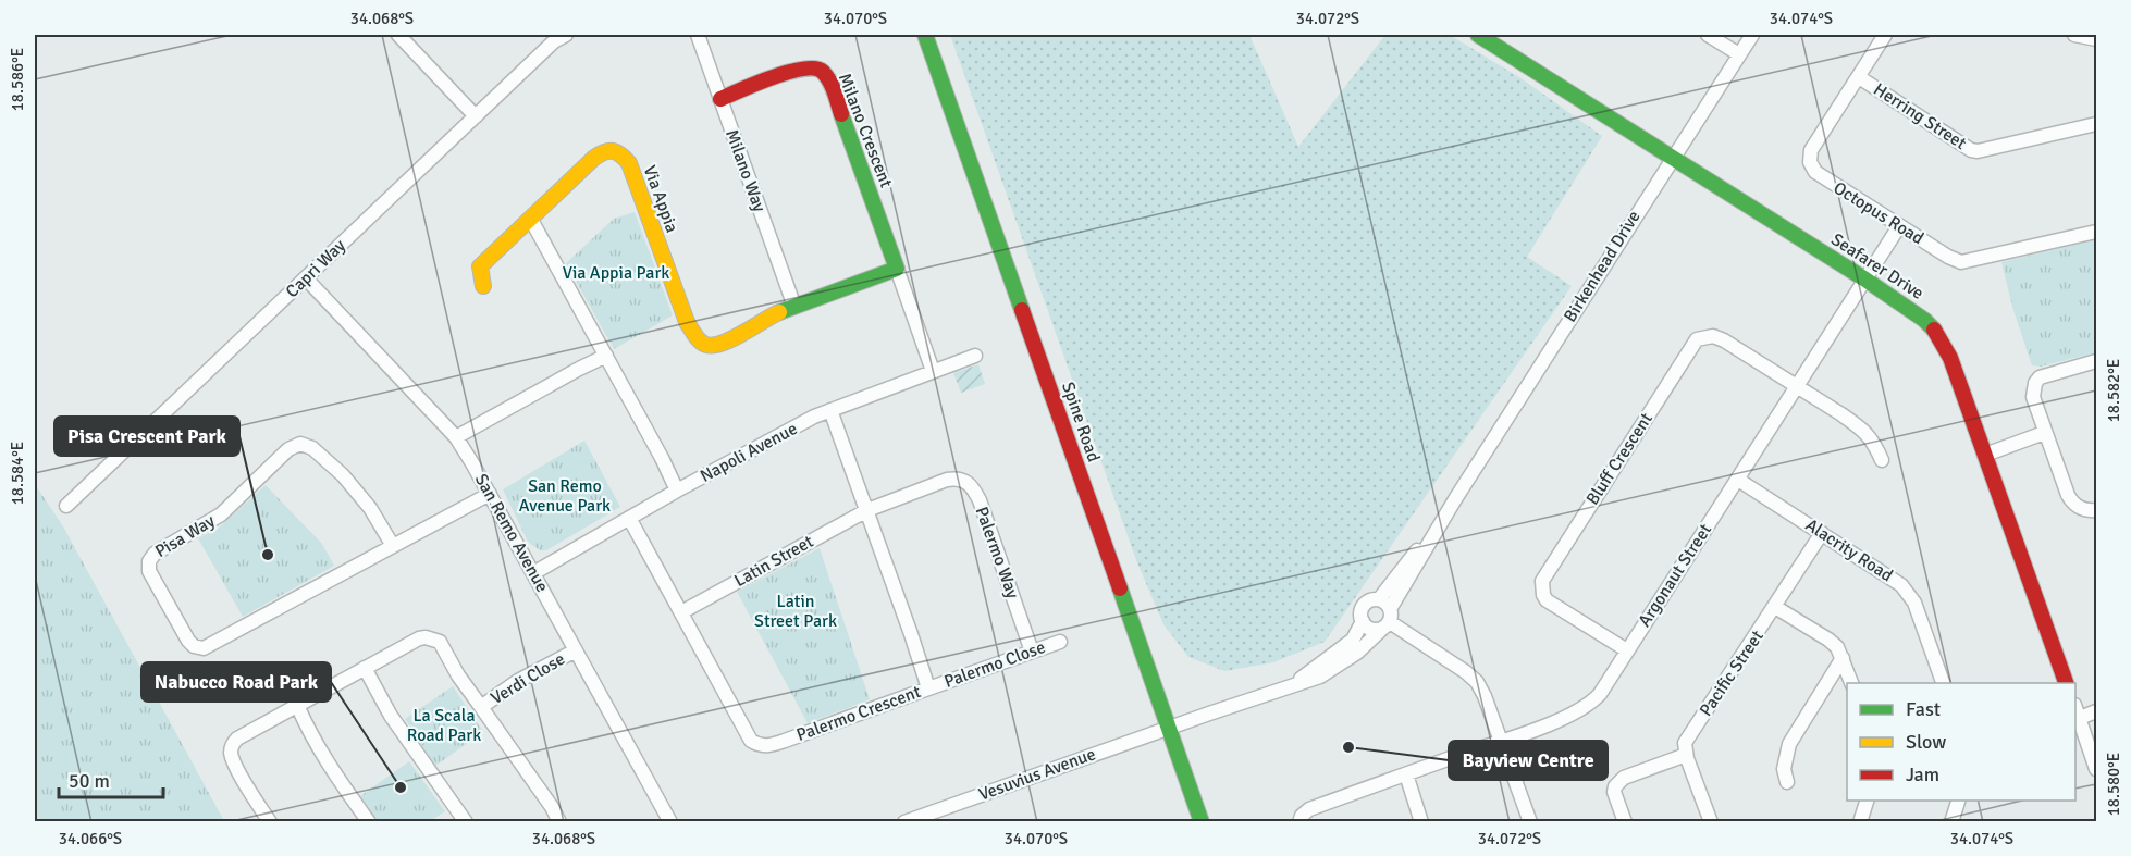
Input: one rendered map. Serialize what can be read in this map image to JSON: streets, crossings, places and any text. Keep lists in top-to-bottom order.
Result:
{
  "streets": {
    "street": [
      "Herring Street",
      "Milano Crescent",
      "Milano Way",
      "Via Appia",
      "Octopus Road",
      "Birkenhead Drive",
      "Seafarer Drive",
      "Capri Way",
      "Spine Road",
      "Napoli Avenue",
      "Bluff Crescent",
      "San Remo Avenue",
      "Pisa Way",
      "Alacrity Road",
      "Palermo Way",
      "Latin Street",
      "Argonaut Street",
      "Palermo Close",
      "Pacific Street",
      "Verdi Close",
      "Palermo Crescent",
      "Vesuvius Avenue"
    ]
  },
  "crossings": [
    ["Herring Street", "Octopus Road"],
    ["Milano Crescent", "Milano Way"],
    ["Milano Crescent", "Napoli Avenue"],
    ["Milano Way", "Via Appia"],
    ["Octopus Road", "Argonaut Street"],
    ["Birkenhead Drive", "Seafarer Drive"],
    ["Birkenhead Drive", "Spine Road"],
    ["Birkenhead Drive", "Vesuvius Avenue"],
    ["Seafarer Drive", "Argonaut Street"],
    ["Capri Way", "San Remo Avenue"],
    ["Spine Road", "Vesuvius Avenue"],
    ["Napoli Avenue", "San Remo Avenue"],
    ["Napoli Avenue", "Palermo Crescent"],
    ["Bluff Crescent", "Argonaut Street"],
    ["San Remo Avenue", "Pisa Way"],
    ["San Remo Avenue", "Verdi Close"],
    ["Alacrity Road", "Argonaut Street"],
    ["Alacrity Road", "Pacific Street"],
    ["Palermo Way", "Latin Street"],
    ["Palermo Way", "Palermo Close"],
    ["Palermo Way", "Palermo Crescent"],
    ["Latin Street", "Palermo Crescent"],
    ["Palermo Close", "Palermo Crescent"]
  ],
  "parks": [
    "Via Appia Park",
    "San Remo Avenue Park",
    "Latin Street Park",
    "La Scala Road Park"
  ],
  "places": ["Pisa Crescent Park", "Bayview Centre", "Nabucco Road Park"],
  "legend": ["Fast", "Slow", "Jam"],
  "scale_bar": "50 m",
  "coordinates": [
    "34.068°S",
    "34.070°S",
    "34.072°S",
    "34.074°S",
    "18.586°E",
    "18.582°E",
    "18.584°E",
    "18.580°E",
    "34.066°S"
  ]
}
